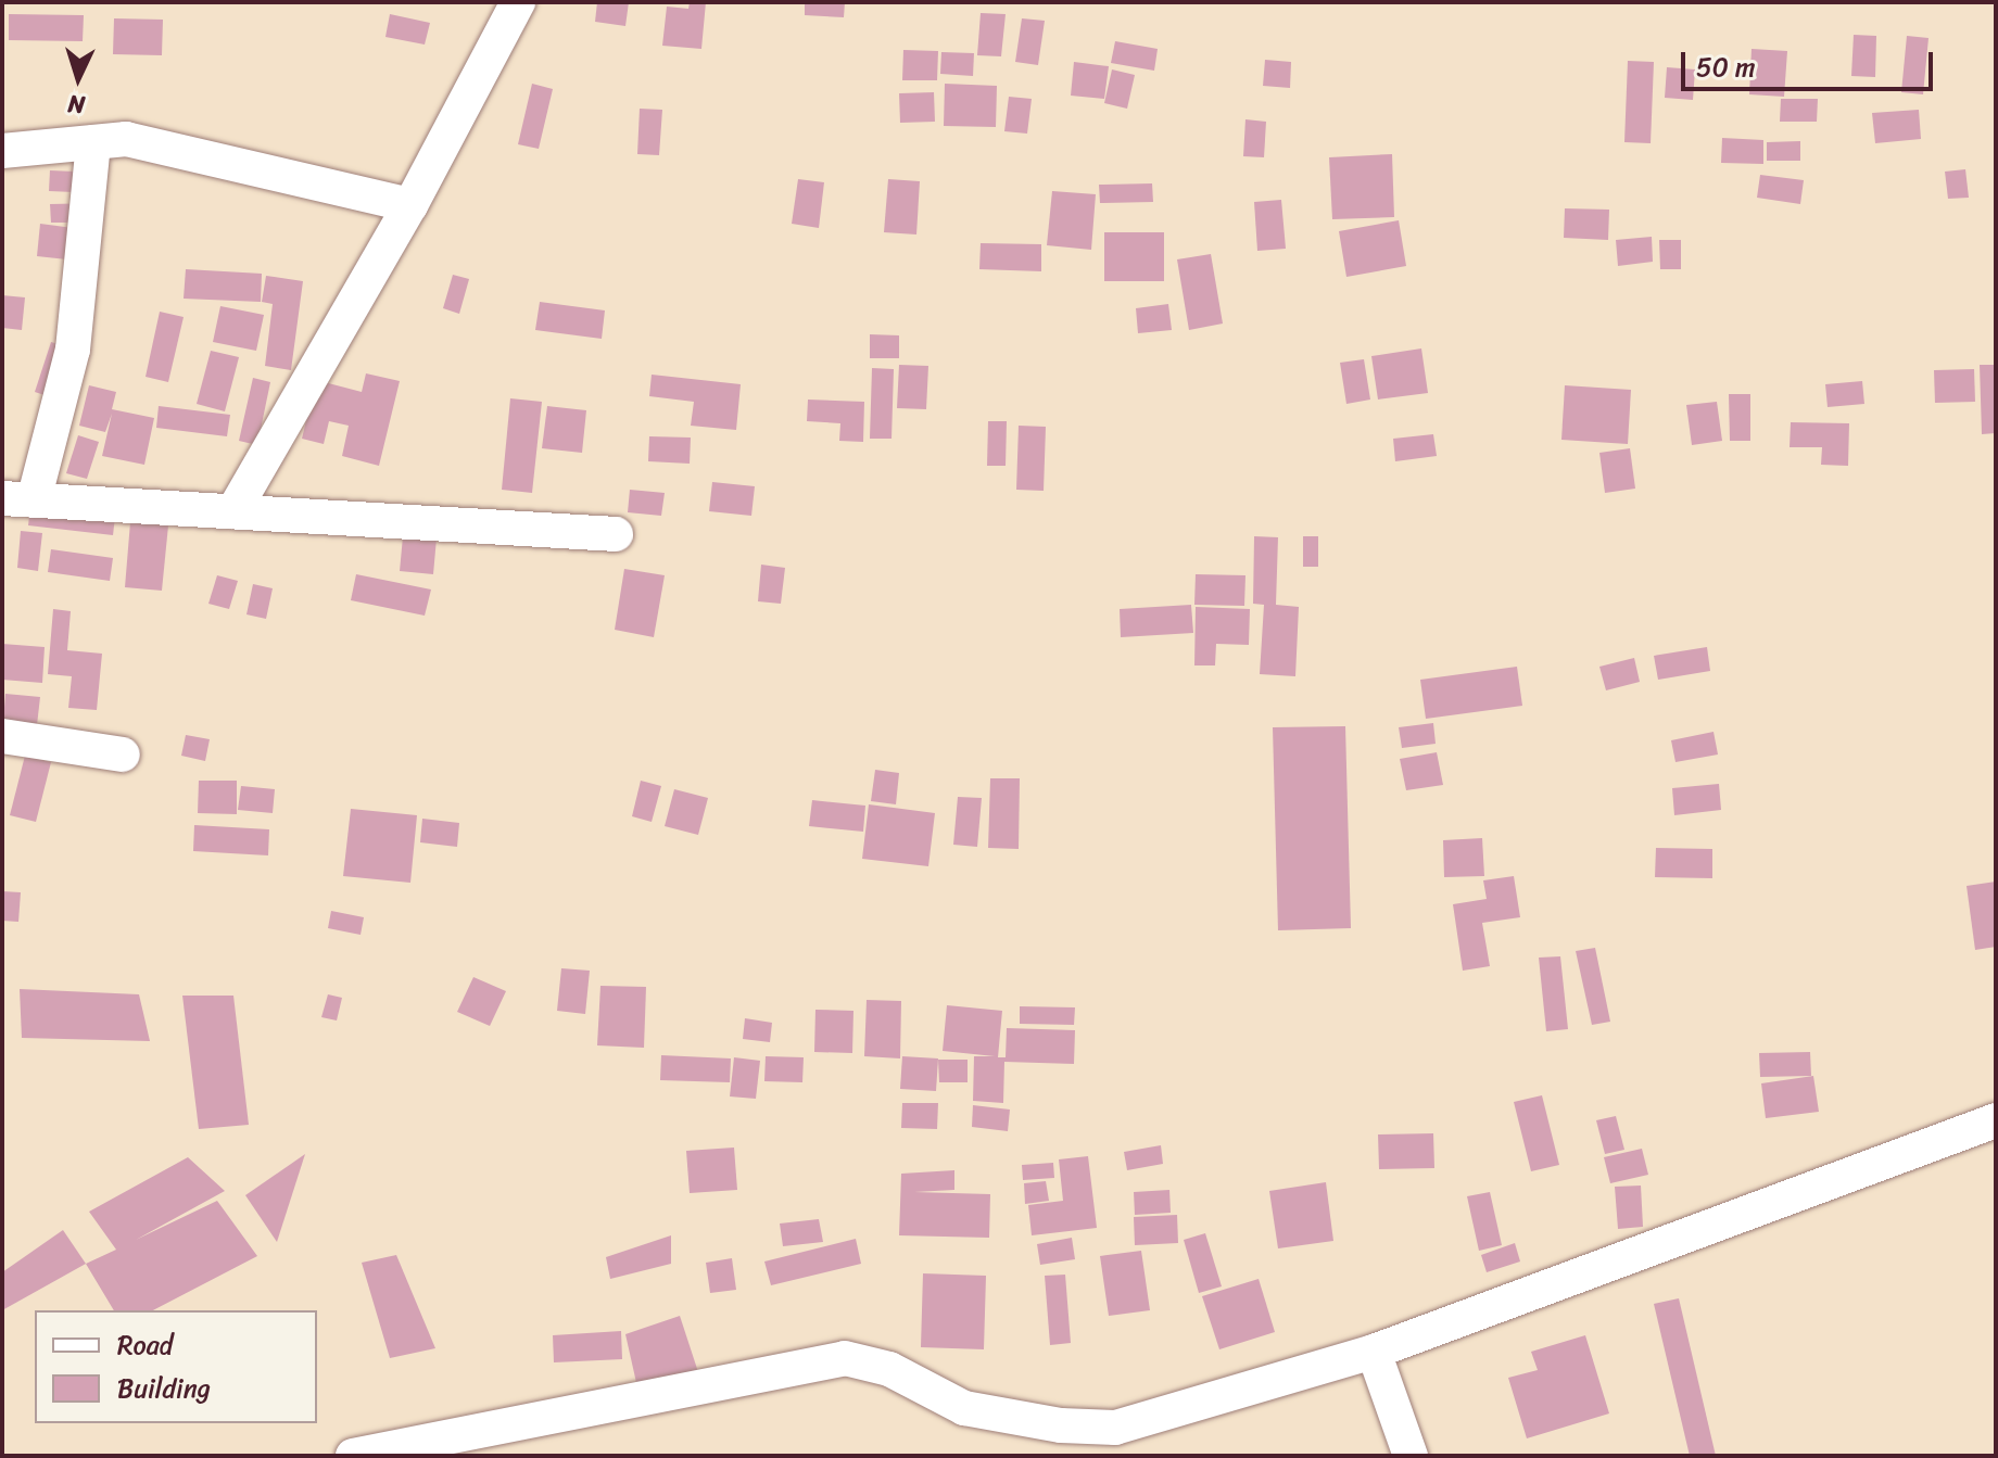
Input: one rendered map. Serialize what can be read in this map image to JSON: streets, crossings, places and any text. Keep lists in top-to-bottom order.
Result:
{
  "legend": ["Road", "Building"],
  "scale_bar": "50 m",
  "north": "bottom"
}
